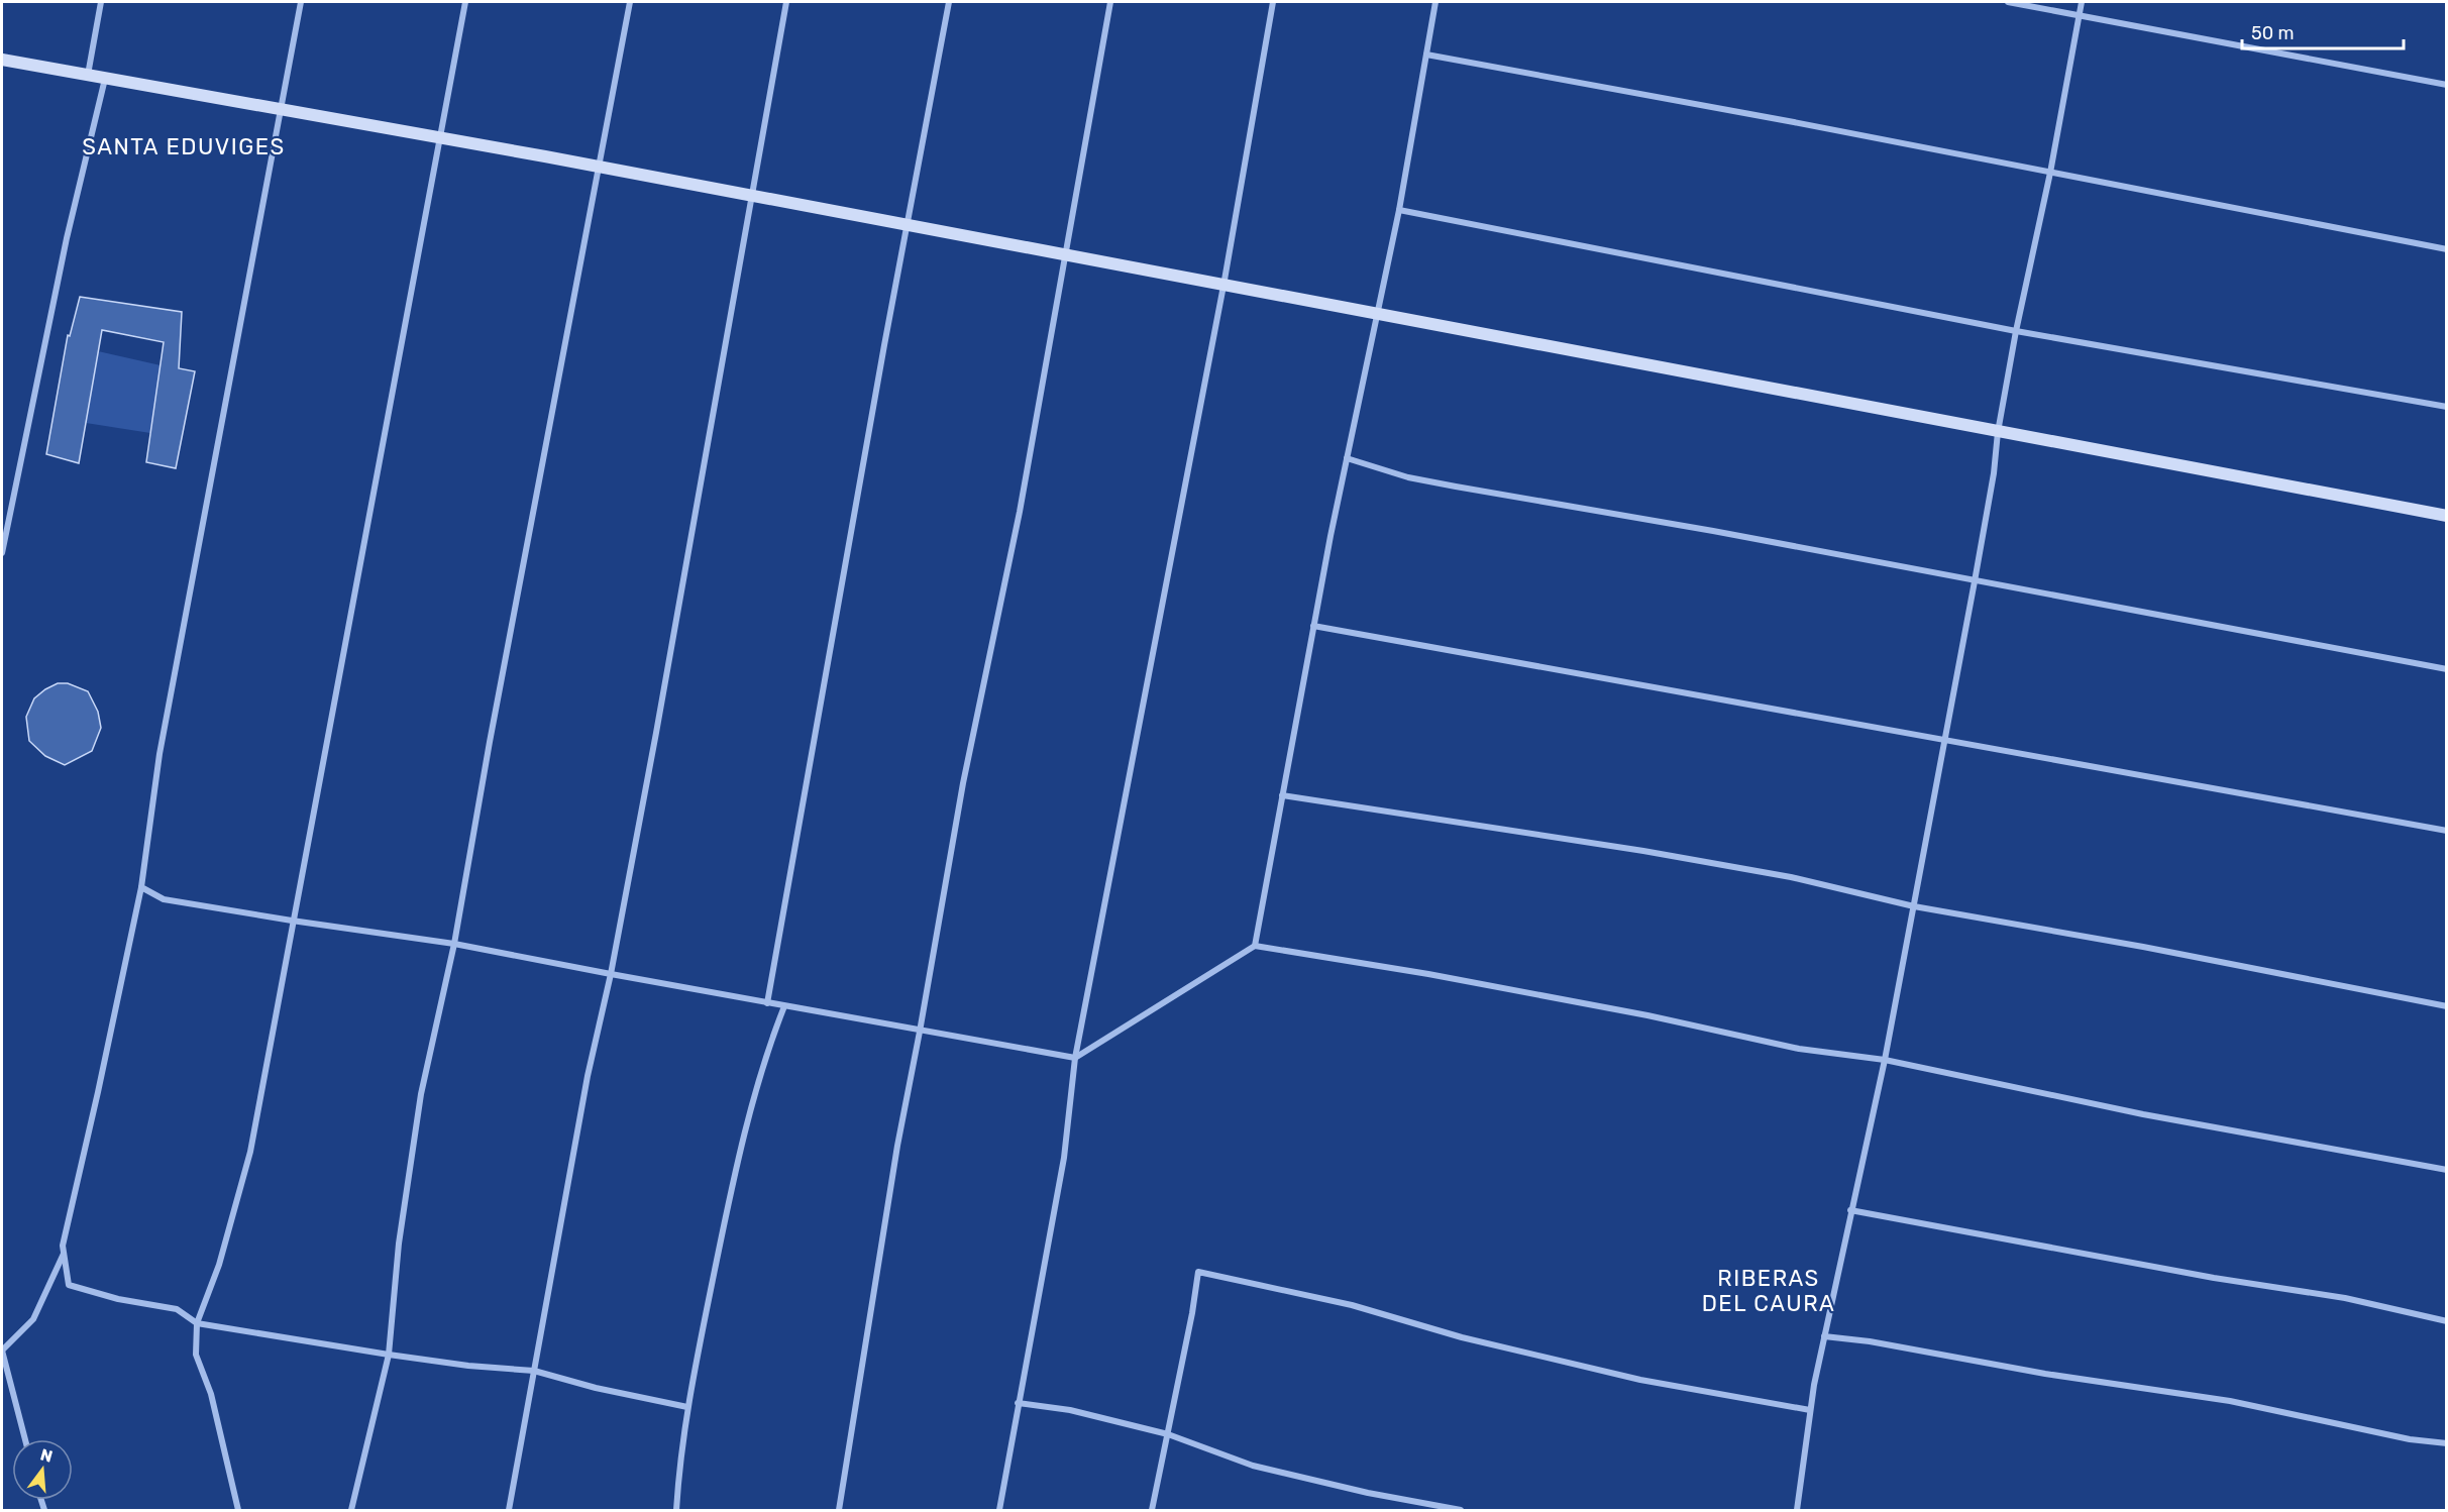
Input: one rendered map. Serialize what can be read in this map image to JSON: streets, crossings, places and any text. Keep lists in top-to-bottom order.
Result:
{
  "districts": ["SANTA EDUVIGES", "RIBERAS DEL CAURA"],
  "scale_bar": "50 m",
  "north": "top"
}
